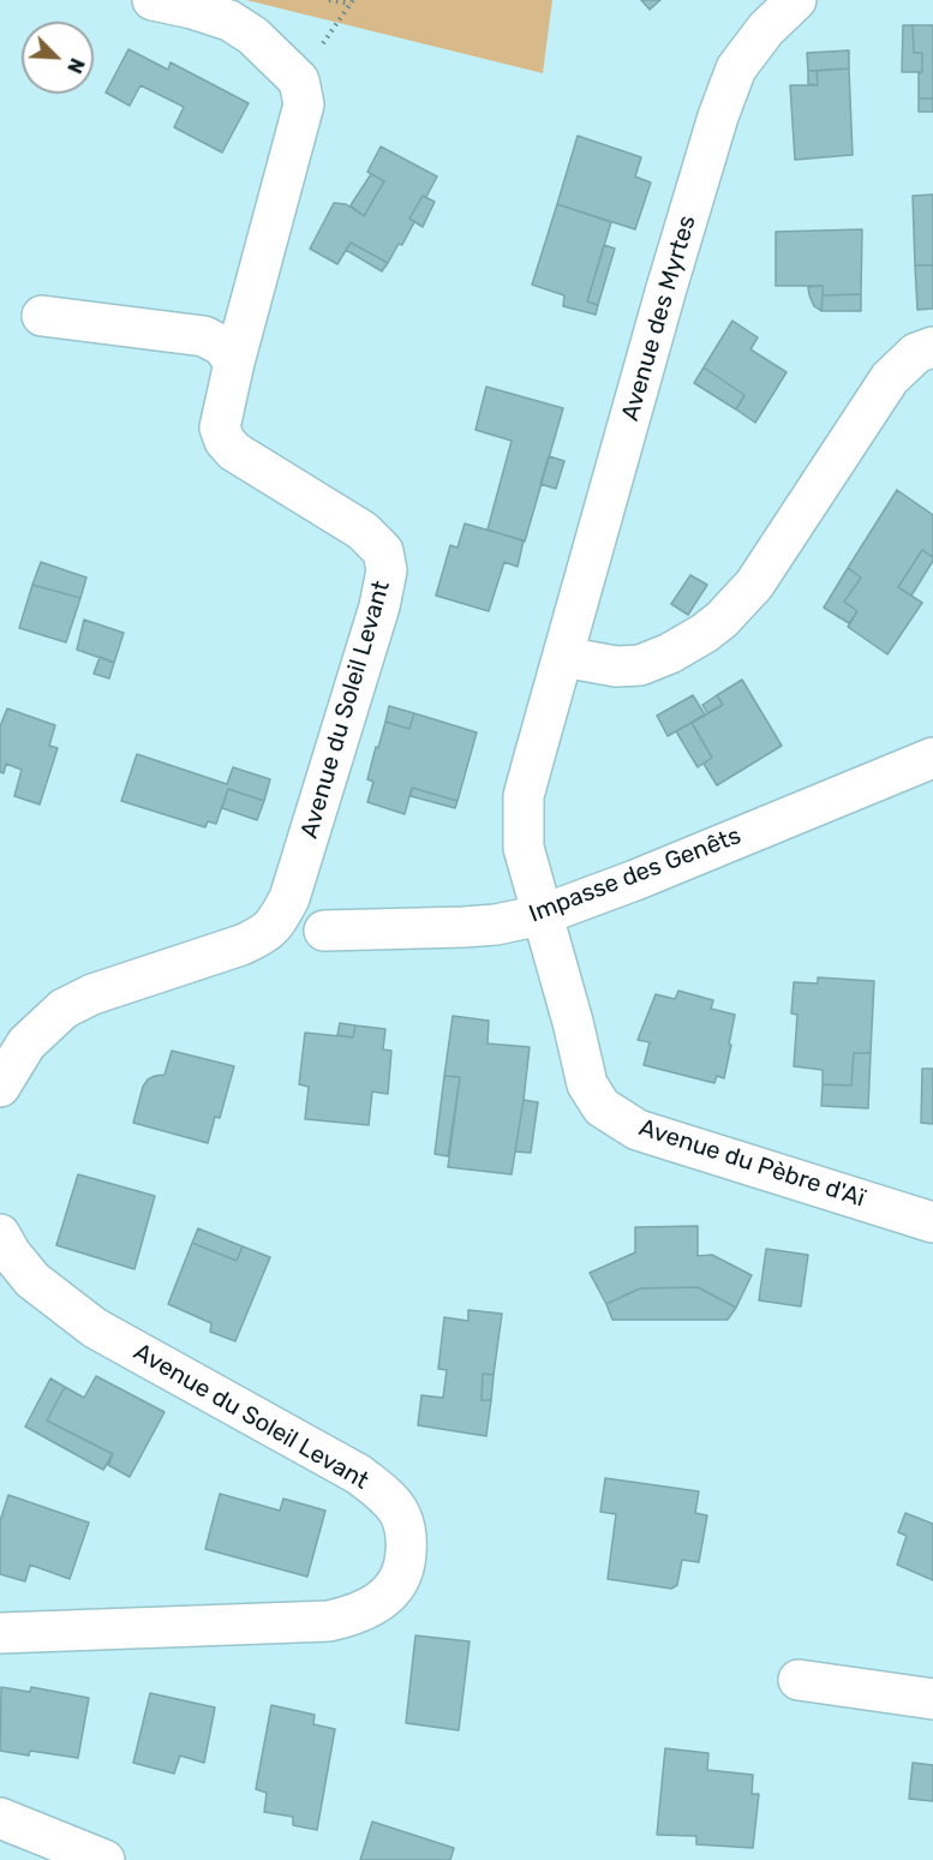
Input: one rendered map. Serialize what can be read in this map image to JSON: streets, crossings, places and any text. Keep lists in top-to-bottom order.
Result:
{
  "streets": {
    "street": [
      "Avenue des Myrtes",
      "Avenue du Soleil Levant",
      "Impasse des Genêts",
      "Avenue du Pèbre d'Aï"
    ]
  },
  "crossings": [
    ["Avenue des Myrtes", "Impasse des Genêts"],
    ["Avenue des Myrtes", "Avenue du Pèbre d'Aï"],
    ["Impasse des Genêts", "Avenue du Pèbre d'Aï"]
  ],
  "north": "bottom right"
}
